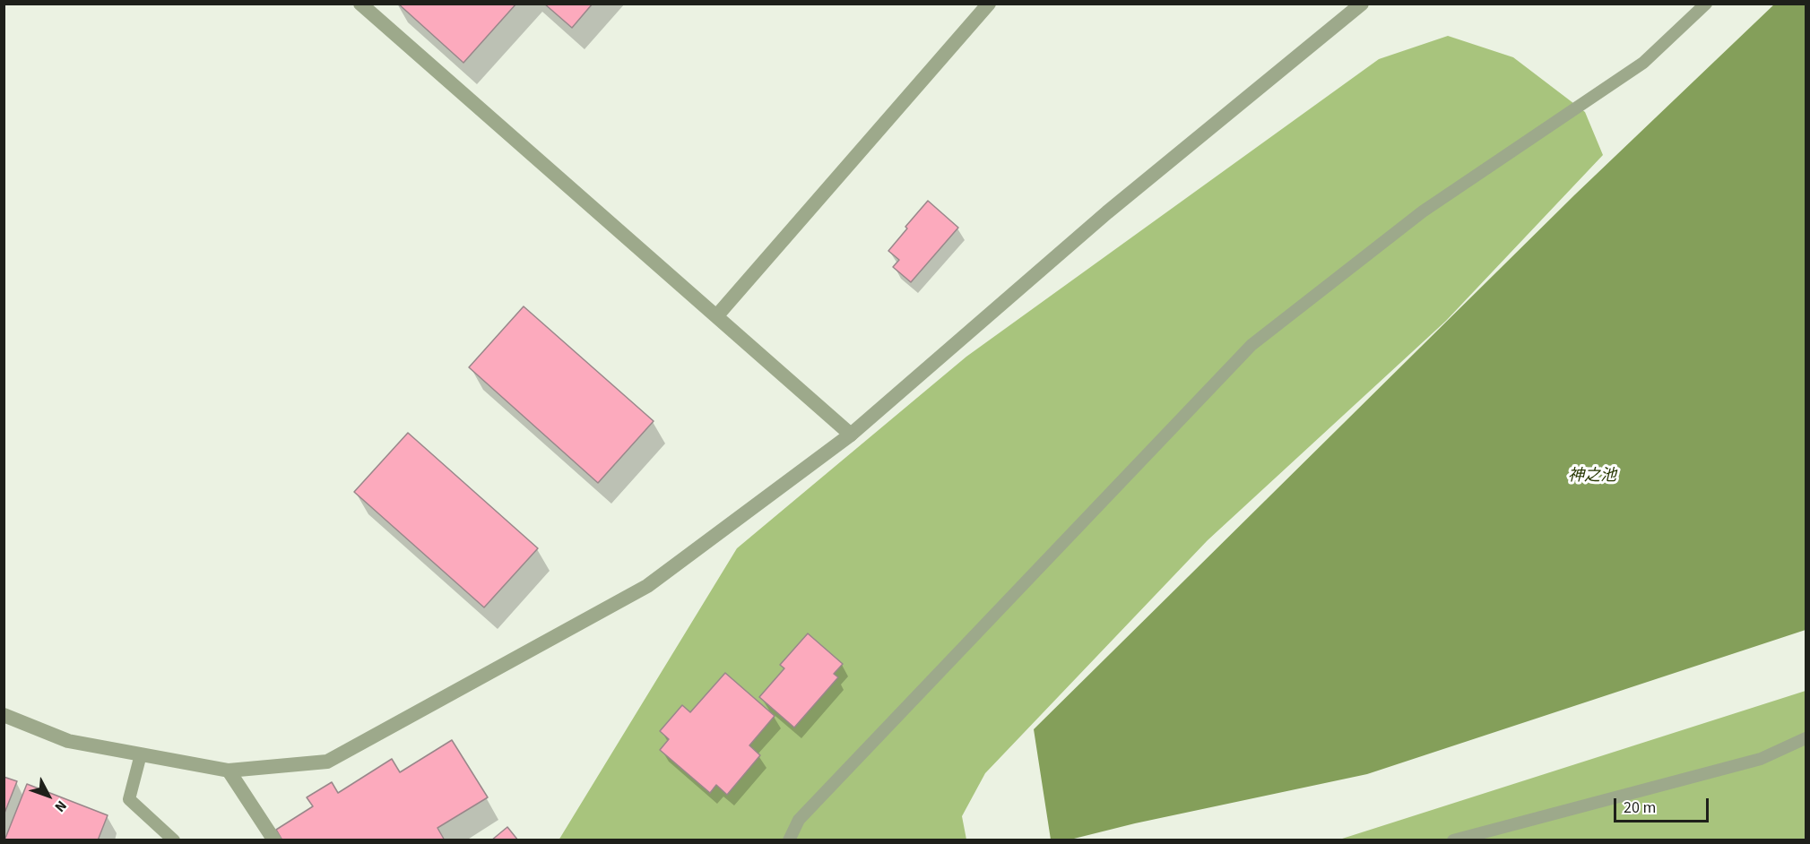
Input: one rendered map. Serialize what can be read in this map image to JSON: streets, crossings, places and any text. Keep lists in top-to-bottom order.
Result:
{
  "water": ["神之池"],
  "scale_bar": "20 m",
  "north": "bottom right"
}
